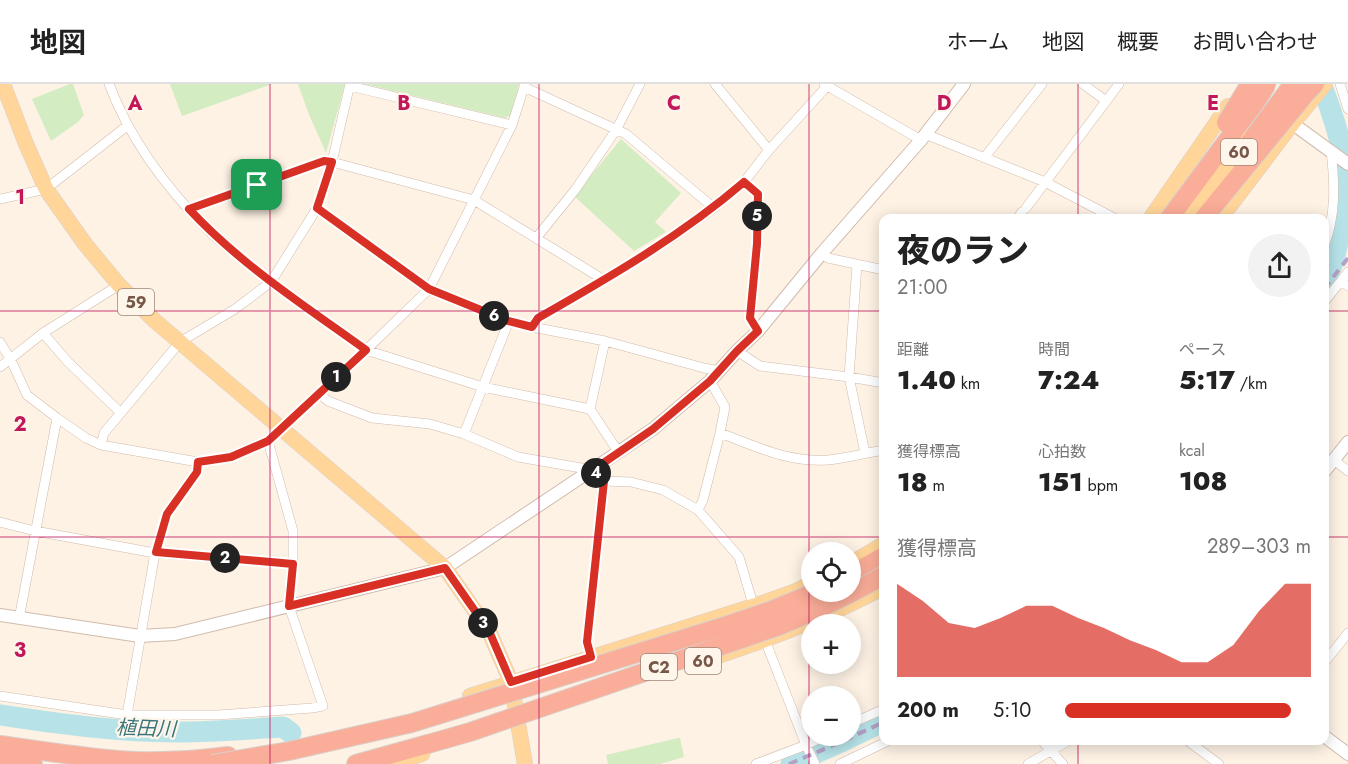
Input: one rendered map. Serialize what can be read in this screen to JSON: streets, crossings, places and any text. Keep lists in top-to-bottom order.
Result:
{
  "streets": {
    "highway": ["C2"],
    "main road": ["60", "59"]
  },
  "crossings": [
    ["60", "59"],
    ["60", "C2"]
  ],
  "water": ["植田川"],
  "page": {
    "header": "地図",
    "nav": [
      "ホーム",
      "地図",
      "概要",
      "お問い合わせ"
    ],
    "pins": [
      "5",
      "6",
      "1",
      "4",
      "2",
      "3"
    ],
    "heading": ["夜のラン", "21:00"],
    "stats": [
      ["距離", "1.40 km"],
      ["時間", "7:24"],
      ["ペース", "5:17 /km"],
      ["獲得標高", "18 m"],
      ["心拍数", "151 bpm"],
      ["kcal", "108"]
    ],
    "chart": ["獲得標高", "289–303 m"],
    "map_buttons": ["+", "−"],
    "list": [
      {
        "name": "200 m",
        "note": "5:10"
      }
    ]
  },
  "grid": {
    "columns": [
      "A",
      "B",
      "C",
      "D",
      "E"
    ],
    "rows": ["1", "2", "3"]
  }
}
